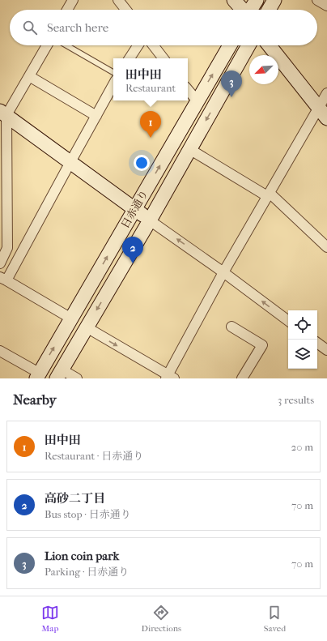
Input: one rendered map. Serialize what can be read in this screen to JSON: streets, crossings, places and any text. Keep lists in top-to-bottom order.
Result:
{
  "streets": {
    "main road": ["日赤通り"]
  },
  "north": "bottom left",
  "page": {
    "search": "Search here",
    "popup": ["田中田", "Restaurant"],
    "pins": ["3", "1", "2"],
    "heading": ["Nearby", "3 results"],
    "list": [
      {
        "mark": "1",
        "name": "田中田",
        "note": "Restaurant · 日赤通り",
        "value": "20 m"
      },
      {
        "mark": "2",
        "name": "高砂二丁目",
        "note": "Bus stop · 日赤通り",
        "value": "70 m"
      },
      {
        "mark": "3",
        "name": "Lion coin park",
        "note": "Parking · 日赤通り",
        "value": "70 m"
      }
    ],
    "nav": ["Map", "Directions", "Saved"]
  }
}
